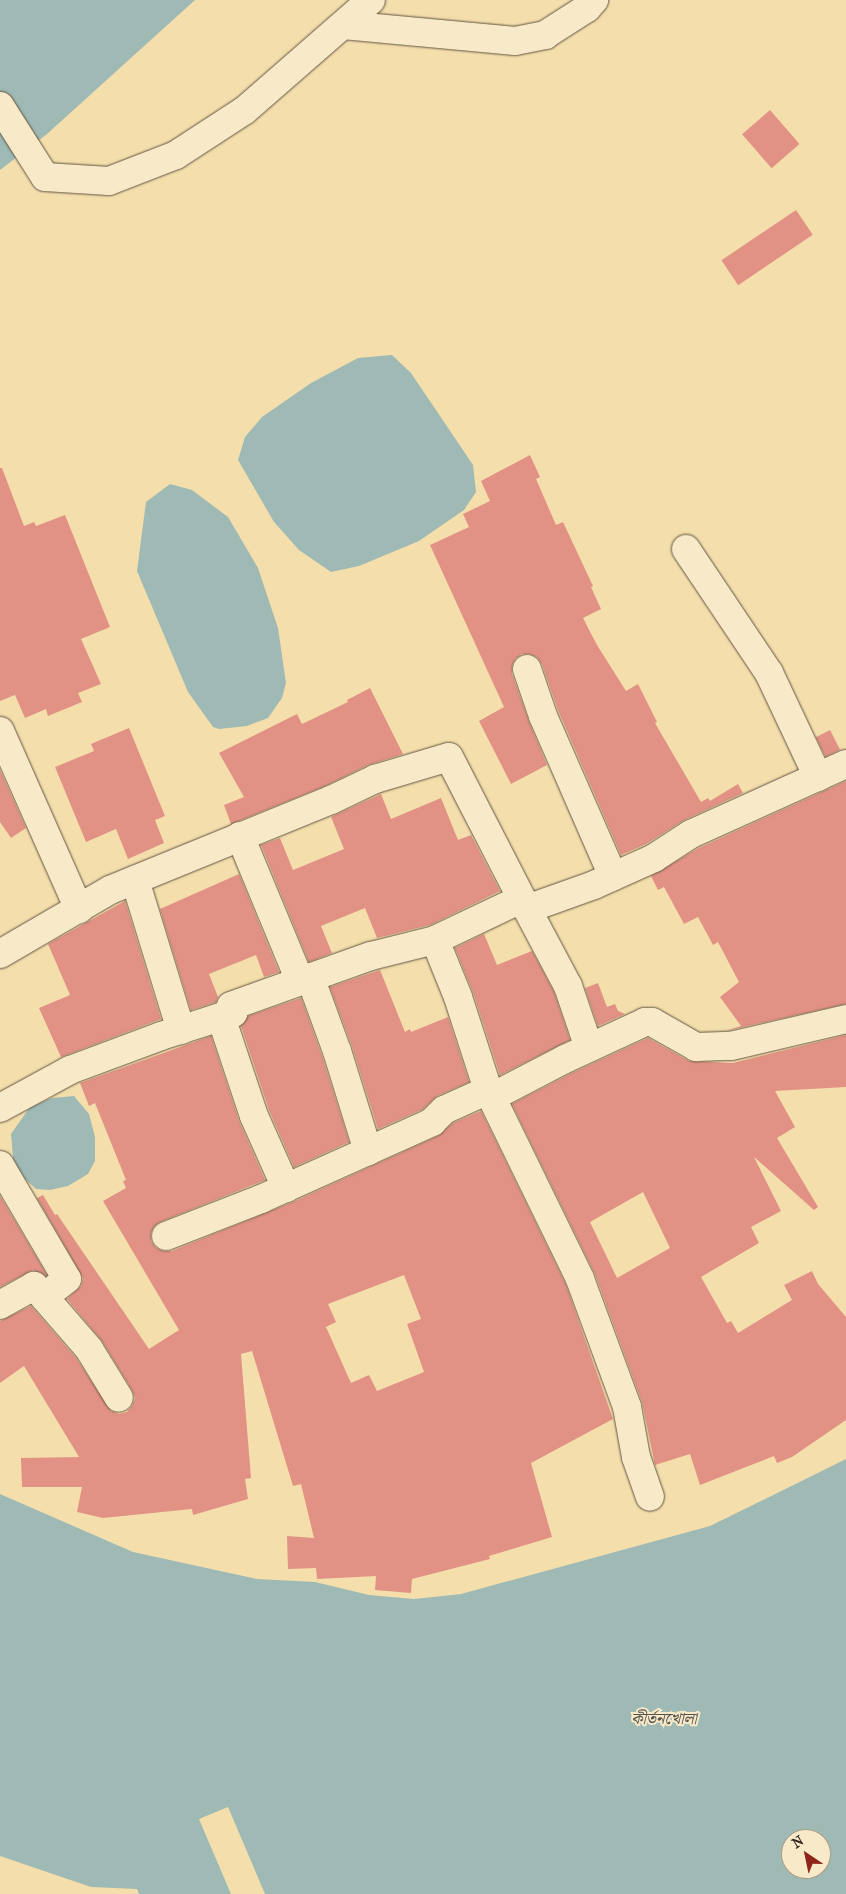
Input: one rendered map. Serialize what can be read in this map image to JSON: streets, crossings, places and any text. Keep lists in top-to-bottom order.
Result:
{
  "water": ["কীর্তনখোলা"],
  "north": "top left"
}
